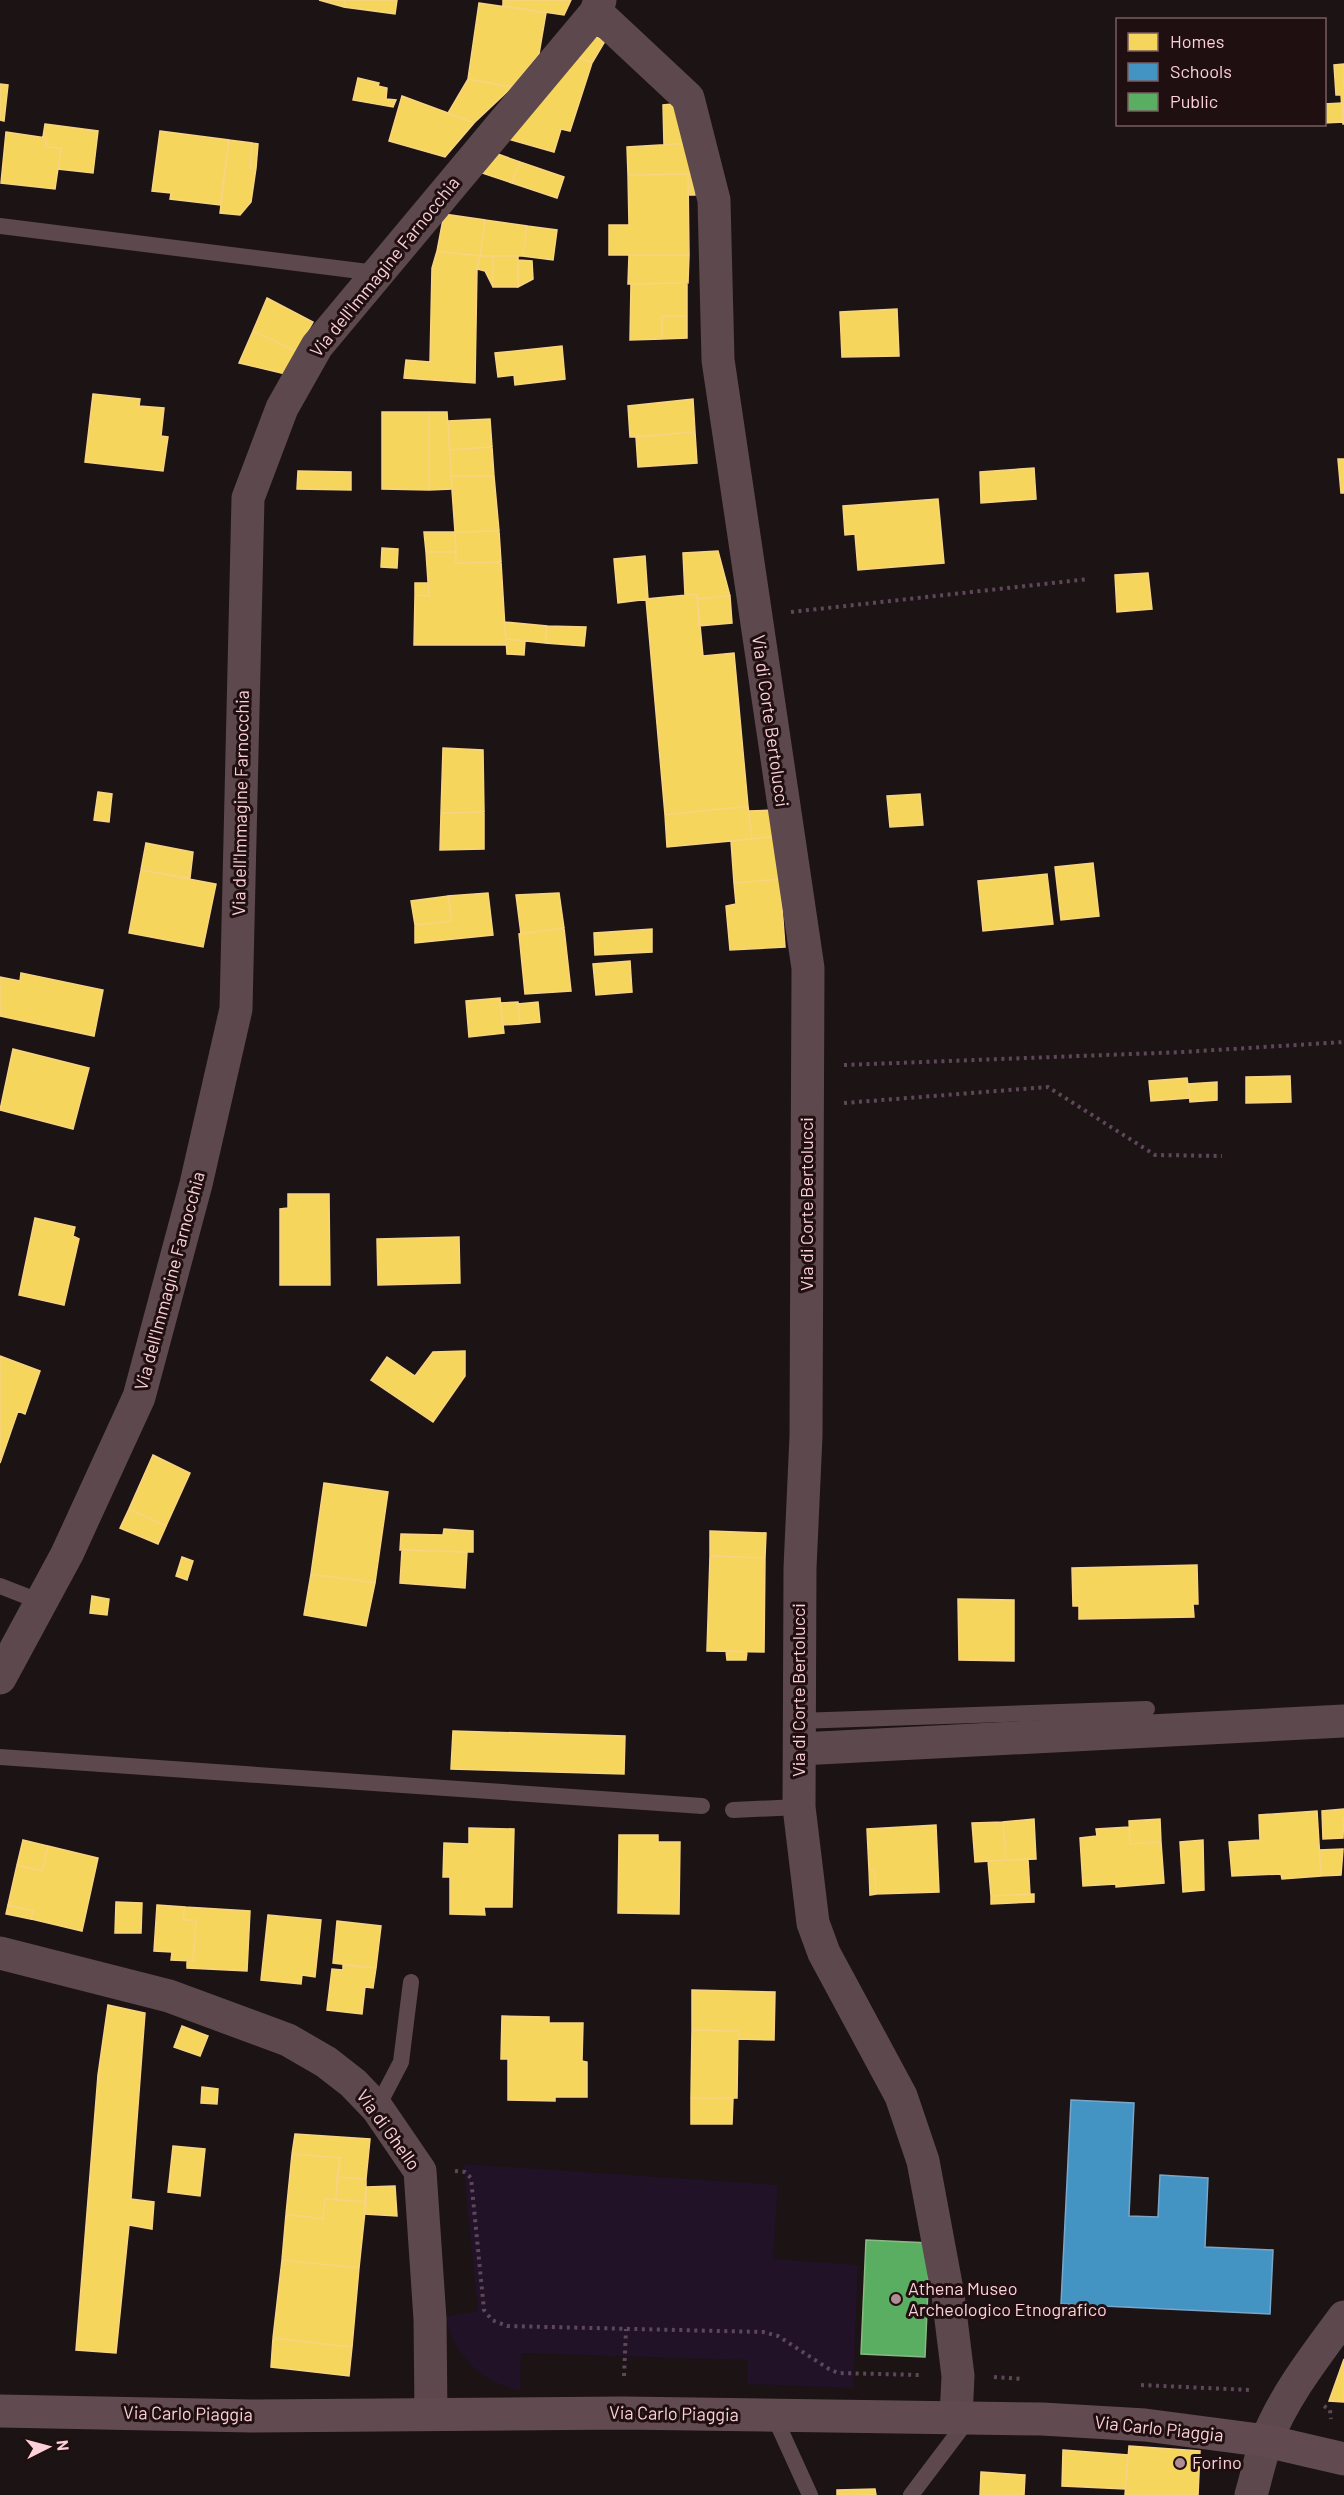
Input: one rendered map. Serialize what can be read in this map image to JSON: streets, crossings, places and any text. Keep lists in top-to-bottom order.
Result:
{
  "streets": {
    "street": [
      "Via dell'Immagine Farnocchia",
      "Via di Corte Bertolucci",
      "Via di Ghello",
      "Via Carlo Piaggia"
    ]
  },
  "crossings": [
    ["Via dell'Immagine Farnocchia", "Via di Corte Bertolucci"],
    ["Via di Corte Bertolucci", "Via Carlo Piaggia"],
    ["Via di Ghello", "Via Carlo Piaggia"]
  ],
  "places": ["Athena Museo Archeologico Etnografico", "Forino"],
  "legend": ["Homes", "Schools", "Public"],
  "north": "right"
}
